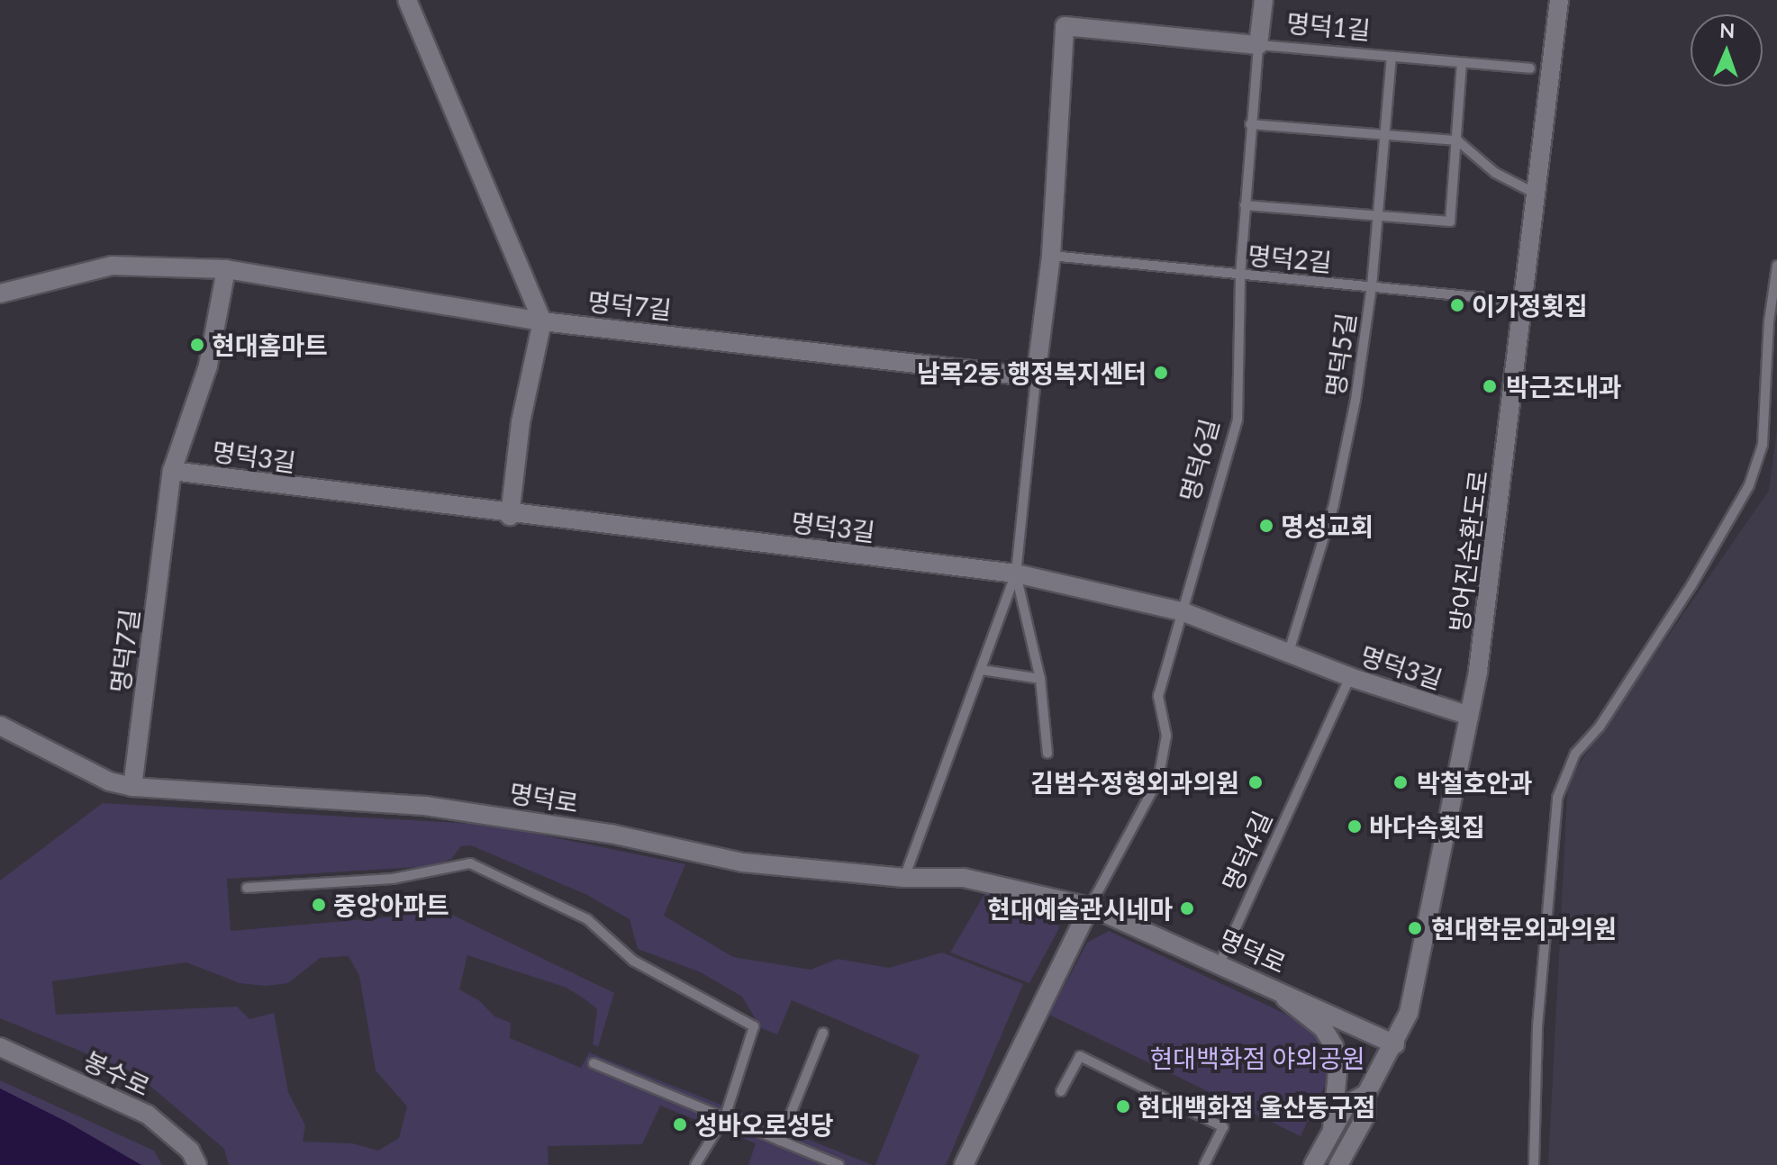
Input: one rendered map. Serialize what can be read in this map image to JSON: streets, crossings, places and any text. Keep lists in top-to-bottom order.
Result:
{
  "streets": {
    "street": [
      "명덕1길",
      "명덕7길",
      "명덕3길",
      "명덕6길",
      "방어진순환도로",
      "명덕로",
      "봉수로"
    ],
    "lane": ["명덕2길", "명덕5길", "명덕4길"]
  },
  "crossings": [
    ["명덕1길", "명덕2길"],
    ["명덕1길", "명덕7길"],
    ["명덕1길", "명덕5길"],
    ["명덕1길", "명덕6길"],
    ["명덕2길", "명덕5길"],
    ["명덕2길", "명덕6길"],
    ["명덕2길", "방어진순환도로"],
    ["명덕7길", "명덕3길"],
    ["명덕7길", "명덕로"],
    ["명덕5길", "명덕3길"],
    ["명덕3길", "명덕6길"],
    ["명덕3길", "방어진순환도로"],
    ["명덕3길", "명덕4길"],
    ["명덕6길", "명덕로"],
    ["방어진순환도로", "명덕로"],
    ["명덕로", "명덕4길"]
  ],
  "parks": ["현대백화점 야외공원"],
  "places": [
    "이가정횟집",
    "현대홈마트",
    "남목2동 행정복지센터",
    "박근조내과",
    "명성교회",
    "김범수정형외과의원",
    "박철호안과",
    "바다속횟집",
    "중앙아파트",
    "현대예술관시네마",
    "현대학문외과의원",
    "현대백화점 울산동구점",
    "성바오로성당"
  ],
  "north": "top"
}
